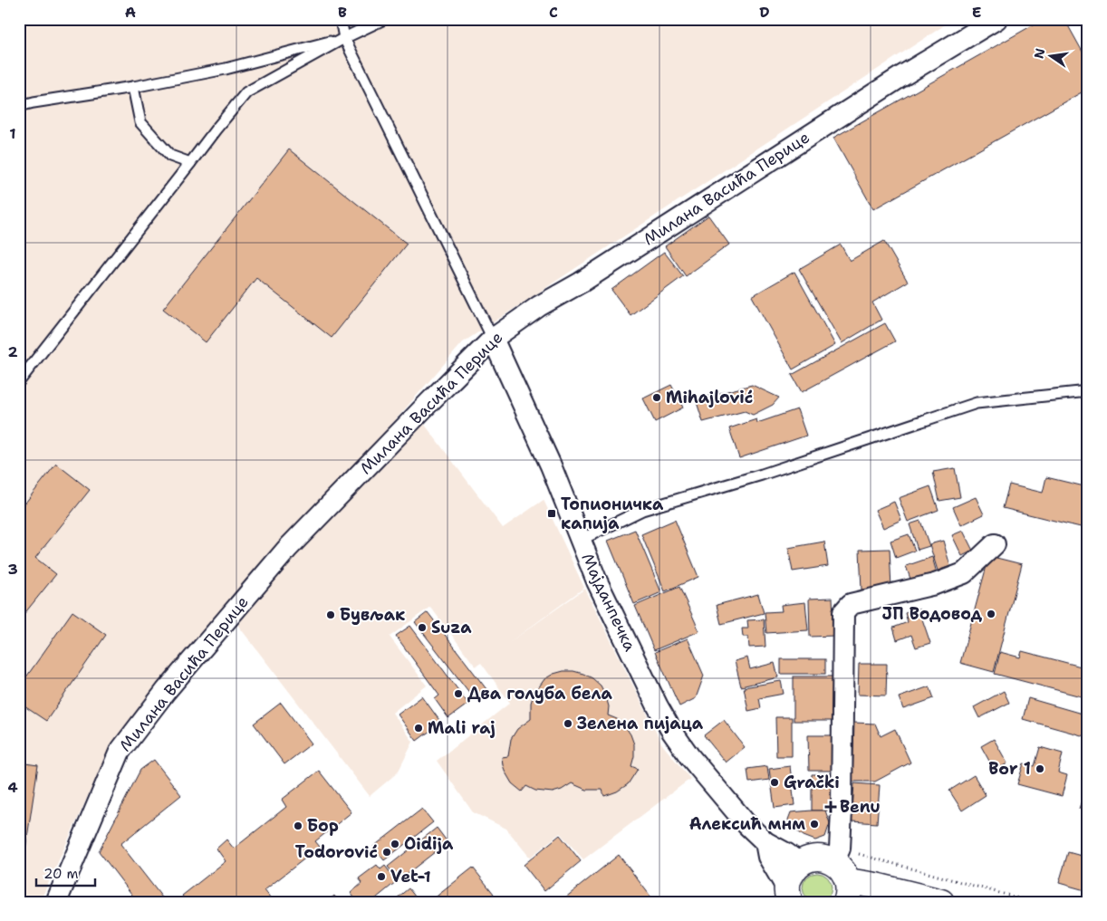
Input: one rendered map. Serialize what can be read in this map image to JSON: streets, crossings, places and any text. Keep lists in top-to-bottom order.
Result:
{
  "streets": {
    "street": ["Милана Васића Перице", "Мајданпечка"]
  },
  "crossings": [
    ["Милана Васића Перице", "Мајданпечка"]
  ],
  "places": {
    "other": [
      "Mihajlović",
      "ЈП Водовод",
      "Бувљак",
      "Suza",
      "Два голуба бела",
      "Зелена пијаца",
      "Mali raj",
      "Bor 1",
      "Grački",
      "Алексић мнм",
      "Бор",
      "Oidija",
      "Todorović",
      "Vet-1"
    ],
    "transit": ["Топионичка капија"],
    "health": ["Benu"]
  },
  "scale_bar": "20 m",
  "north": "left",
  "grid": {
    "columns": [
      "A",
      "B",
      "C",
      "D",
      "E"
    ],
    "rows": [
      "1",
      "2",
      "3",
      "4"
    ]
  }
}
